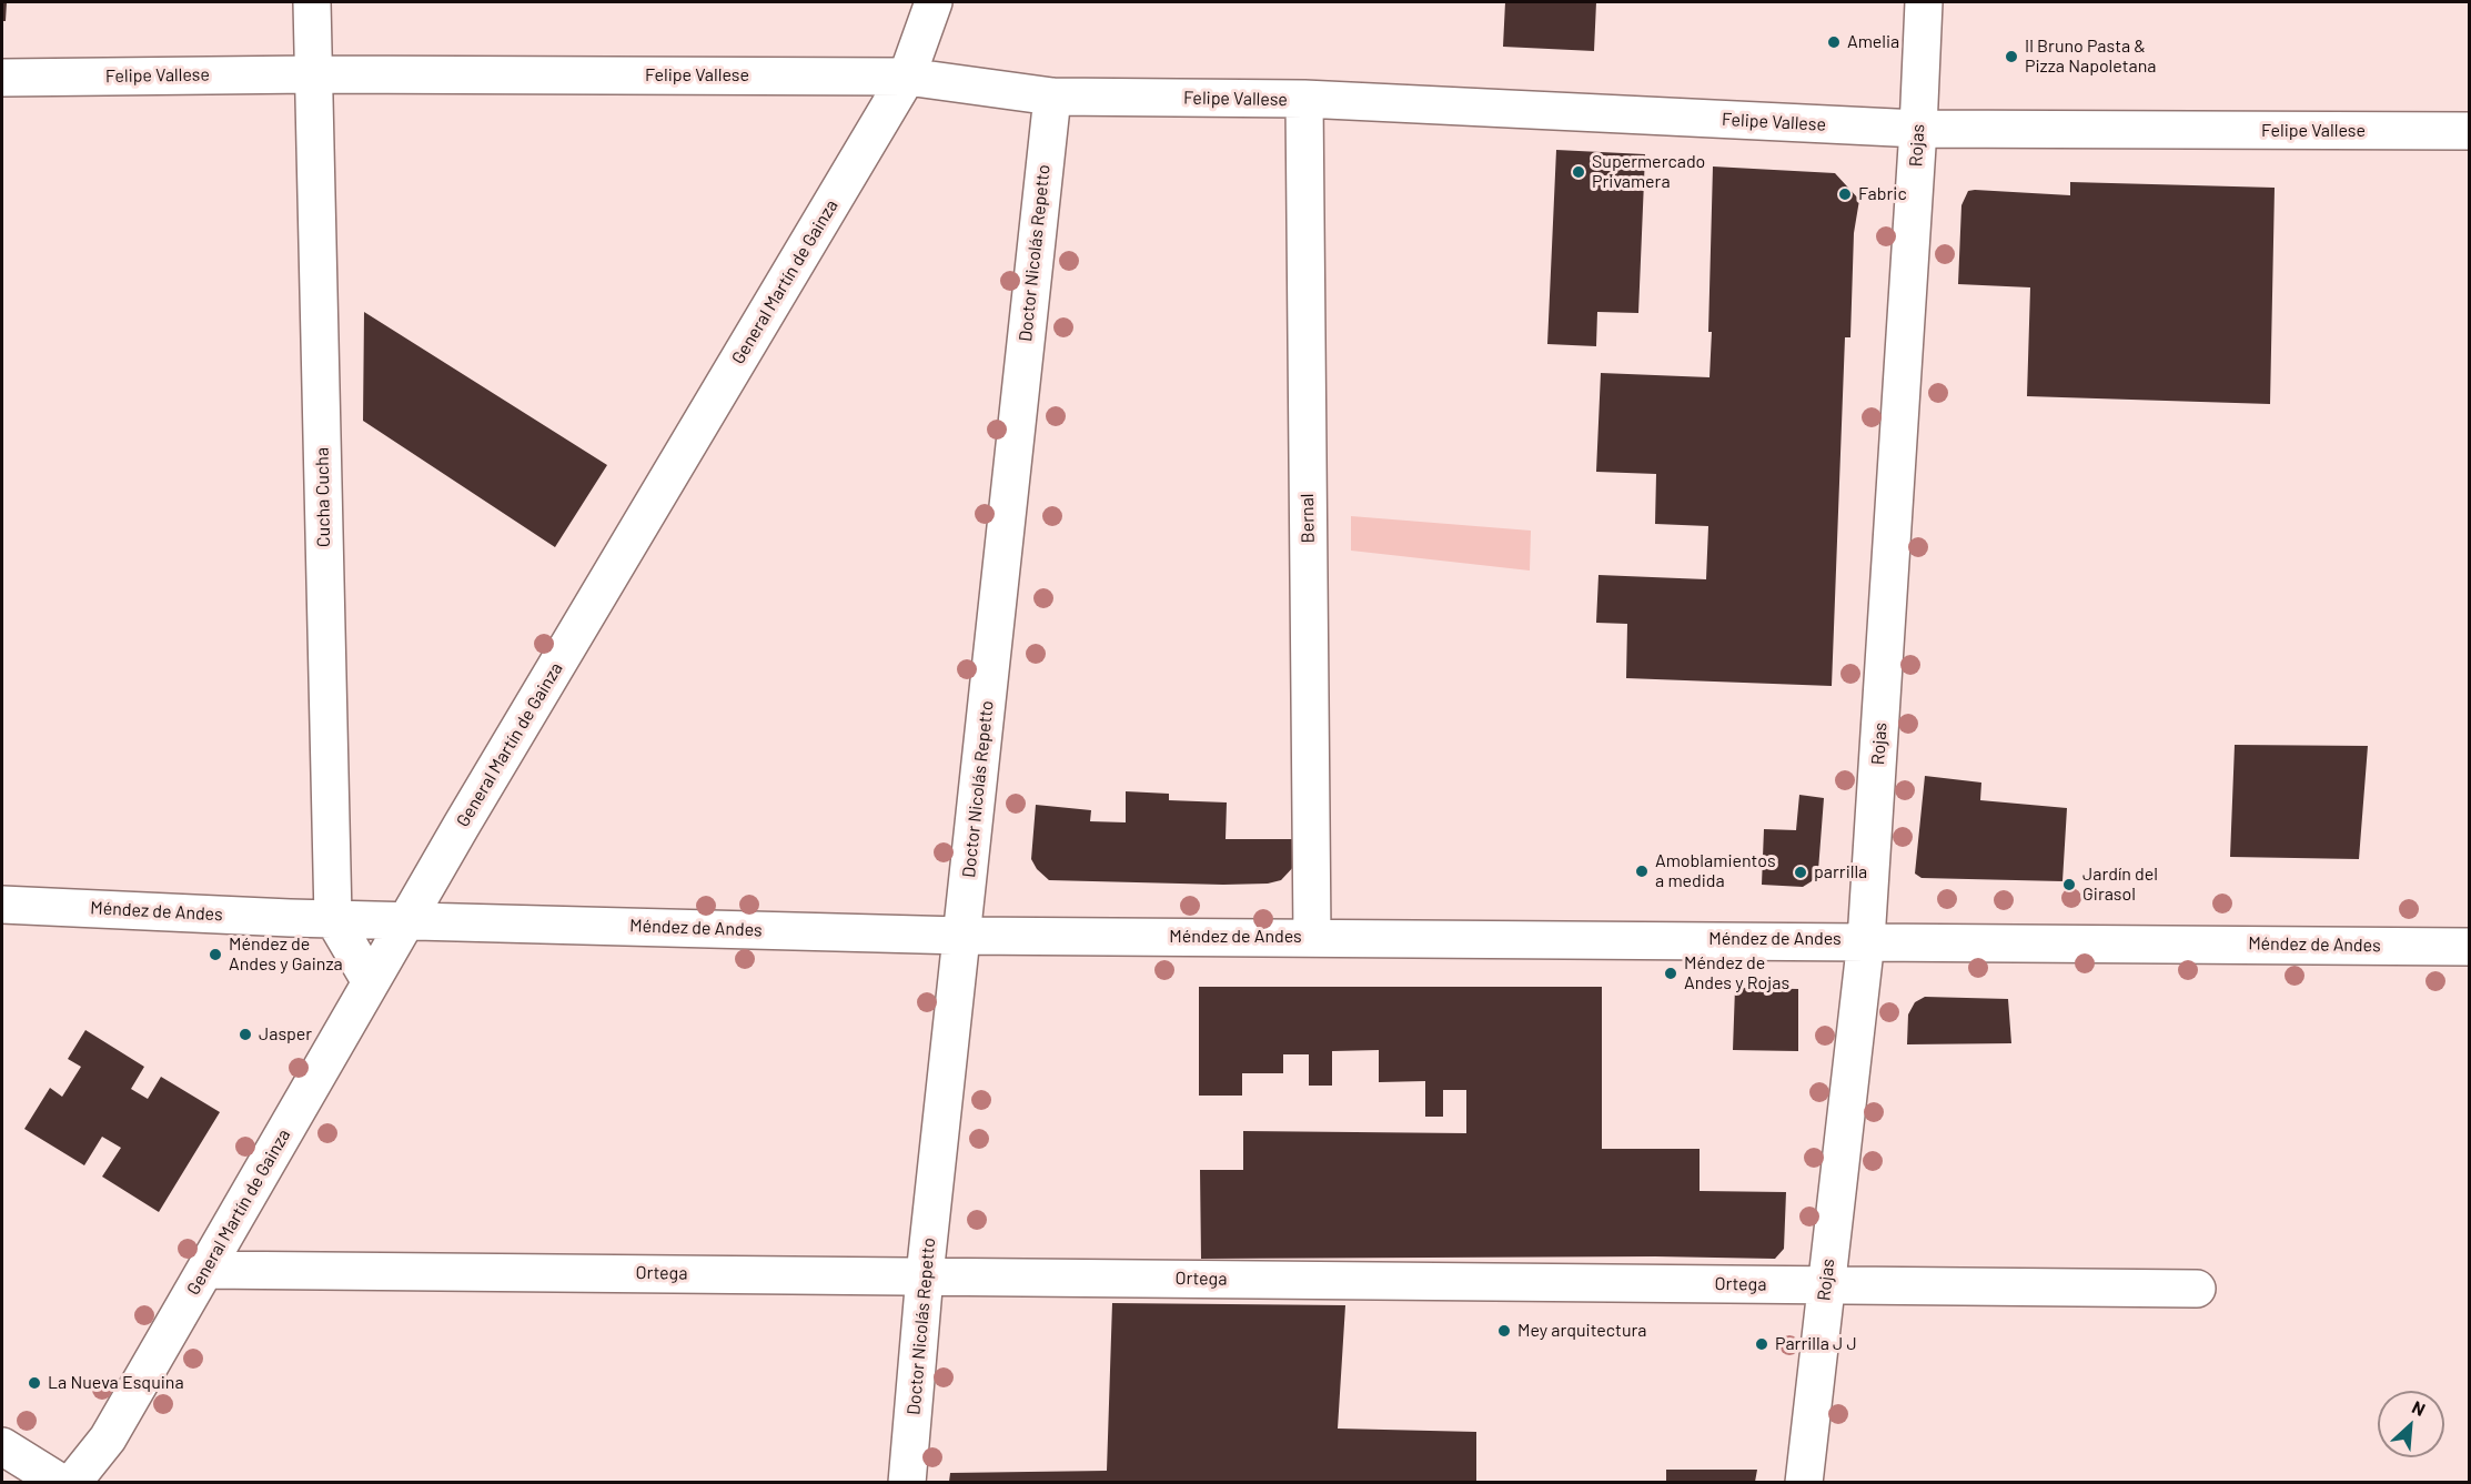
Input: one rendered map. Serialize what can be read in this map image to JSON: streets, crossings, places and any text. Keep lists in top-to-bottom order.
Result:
{
  "streets": {
    "street": [
      "Felipe Vallese",
      "Rojas",
      "Doctor Nicolás Repetto",
      "General Martín de Gainza",
      "Cucha Cucha",
      "Bernal",
      "Méndez de Andes",
      "Ortega"
    ]
  },
  "crossings": [
    ["Felipe Vallese", "Rojas"],
    ["Felipe Vallese", "Doctor Nicolás Repetto"],
    ["Felipe Vallese", "General Martín de Gainza"],
    ["Felipe Vallese", "Cucha Cucha"],
    ["Felipe Vallese", "Bernal"],
    ["Rojas", "Méndez de Andes"],
    ["Rojas", "Ortega"],
    ["Doctor Nicolás Repetto", "Méndez de Andes"],
    ["Doctor Nicolás Repetto", "Ortega"],
    ["General Martín de Gainza", "Cucha Cucha"],
    ["General Martín de Gainza", "Méndez de Andes"],
    ["General Martín de Gainza", "Ortega"],
    ["Cucha Cucha", "Méndez de Andes"],
    ["Bernal", "Méndez de Andes"]
  ],
  "places": [
    "Amelia",
    "Il Bruno Pasta & Pizza Napoletana",
    "Supermercado Privamera",
    "Fabric",
    "Amoblamientos a medida",
    "parrilla",
    "Jardín del Girasol",
    "Méndez de Andes y Gainza",
    "Méndez de Andes y Rojas",
    "Jasper",
    "Mey arquitectura",
    "Parrilla J J",
    "La Nueva Esquina"
  ],
  "north": "top right"
}
